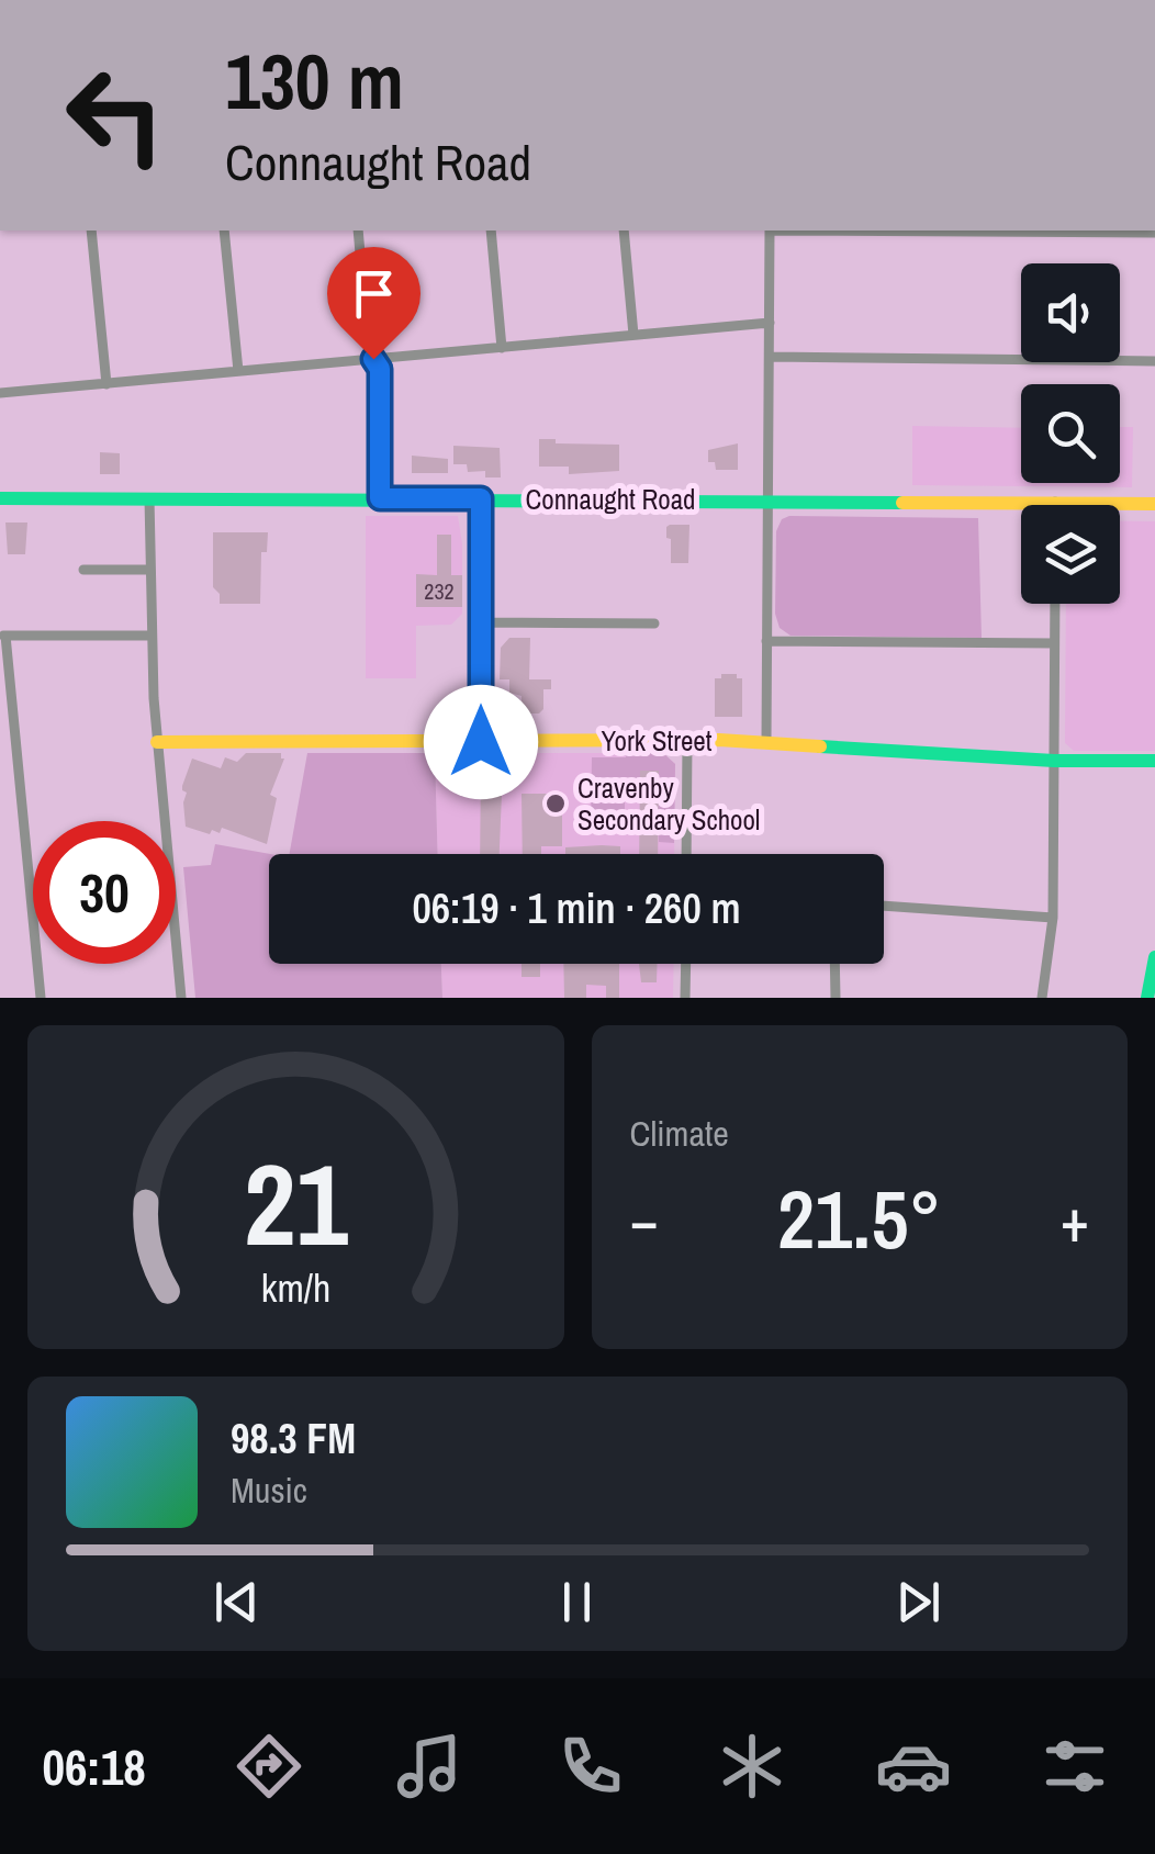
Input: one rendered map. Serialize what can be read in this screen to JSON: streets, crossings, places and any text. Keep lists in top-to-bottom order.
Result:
{
  "streets": {
    "street": ["Connaught Road", "York Street"]
  },
  "places": ["Cravenby Secondary School"],
  "house_numbers": ["232"],
  "page": {
    "turn": ["130 m", "Connaught Road"],
    "limit": "30",
    "trip": "06:19 · 1 min · 260 m",
    "tile": "Climate",
    "heat": ["−", "21.5°", "+"],
    "song": ["98.3 FM", "Music"],
    "tabs": "06:18",
    "gauge": ["21", "km/h"]
  }
}
